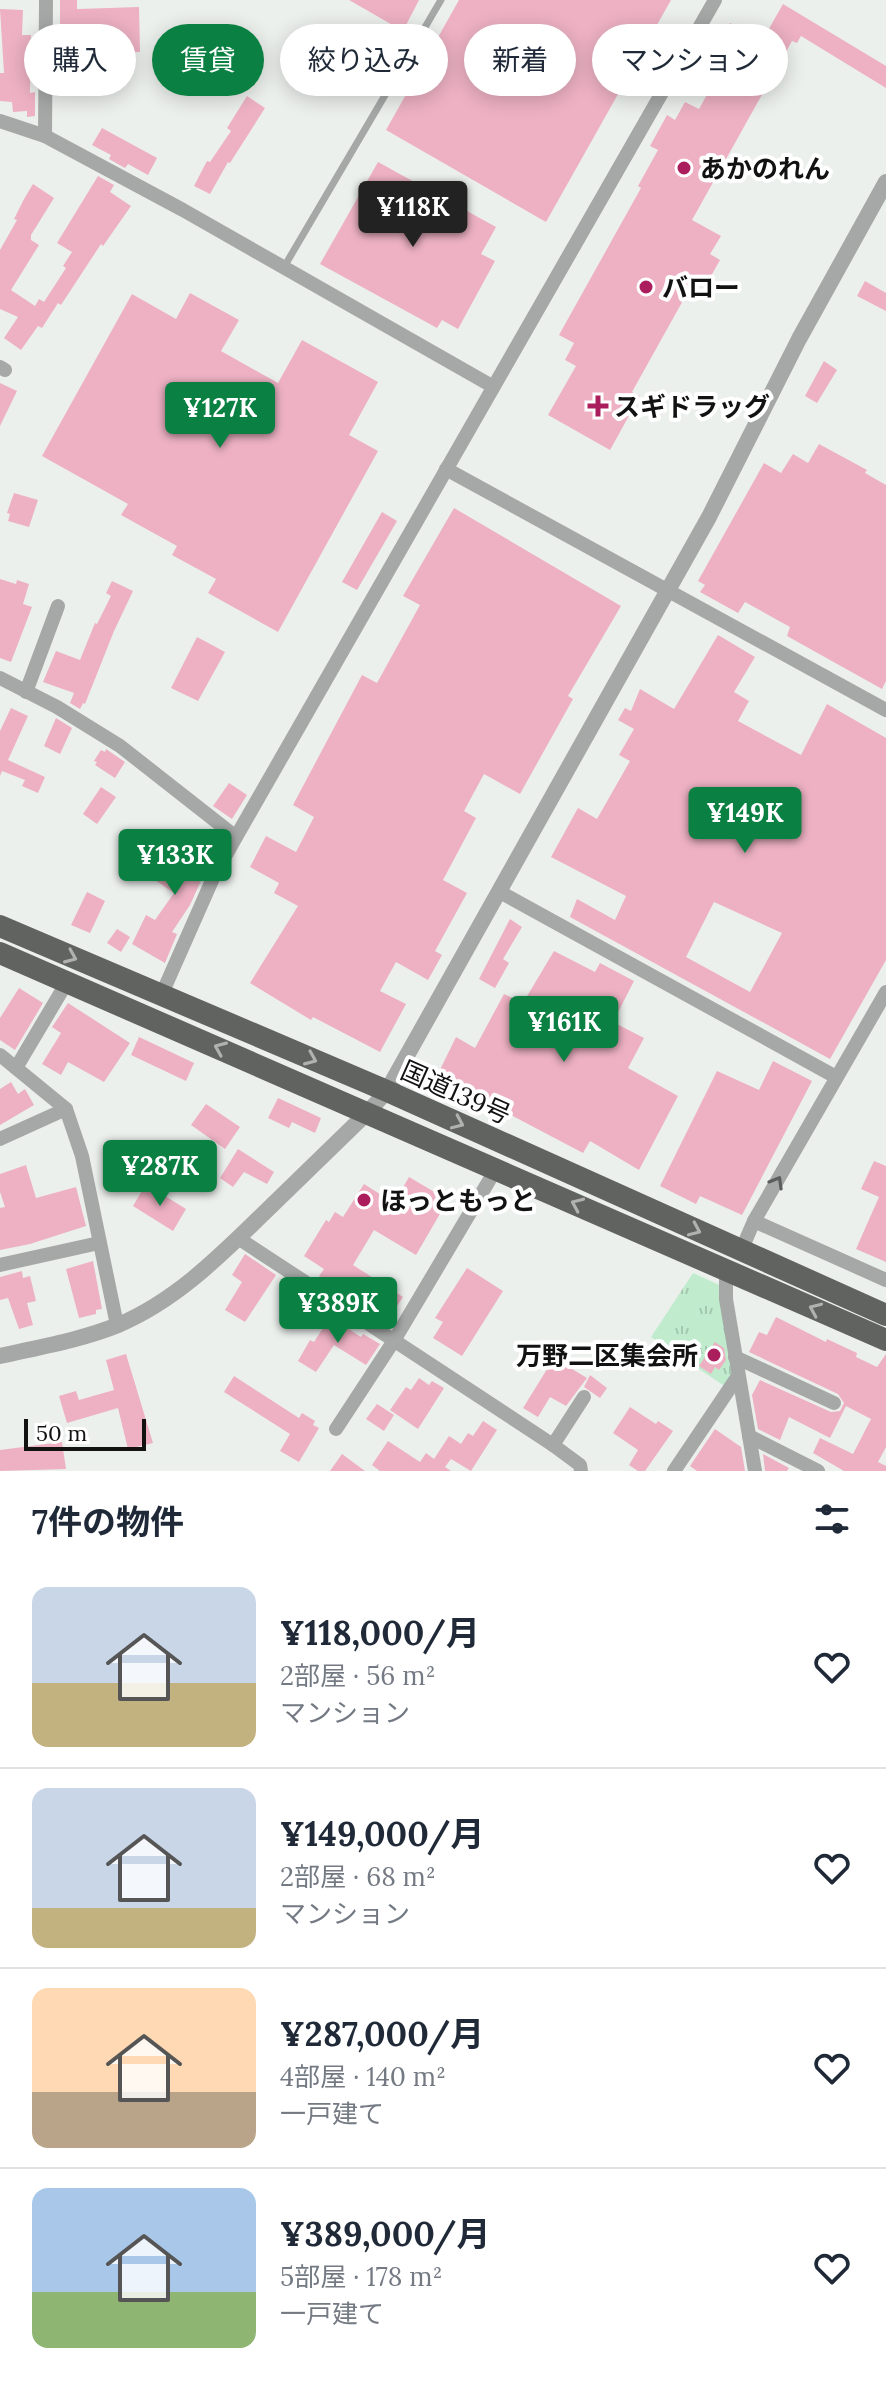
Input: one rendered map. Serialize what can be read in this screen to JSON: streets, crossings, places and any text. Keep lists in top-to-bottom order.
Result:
{
  "streets": {
    "highway": ["国道139号"]
  },
  "places": {
    "other": [
      "あかのれん",
      "バロー",
      "ほっともっと",
      "万野二区集会所"
    ],
    "health": ["スギドラッグ"]
  },
  "scale_bar": "50 m",
  "page": {
    "chip": [
      "購入",
      "賃貸",
      "絞り込み",
      "新着",
      "マンション"
    ],
    "price": [
      "¥118K",
      "¥127K",
      "¥149K",
      "¥133K",
      "¥161K",
      "¥287K",
      "¥389K"
    ],
    "scale": "50 m",
    "heading": "7件の物件",
    "list": [
      {
        "name": "¥118,000/月",
        "note": "2部屋 · 56 m² · マンション"
      },
      {
        "name": "¥149,000/月",
        "note": "2部屋 · 68 m² · マンション"
      },
      {
        "name": "¥287,000/月",
        "note": "4部屋 · 140 m² · 一戸建て"
      },
      {
        "name": "¥389,000/月",
        "note": "5部屋 · 178 m² · 一戸建て"
      }
    ]
  }
}
